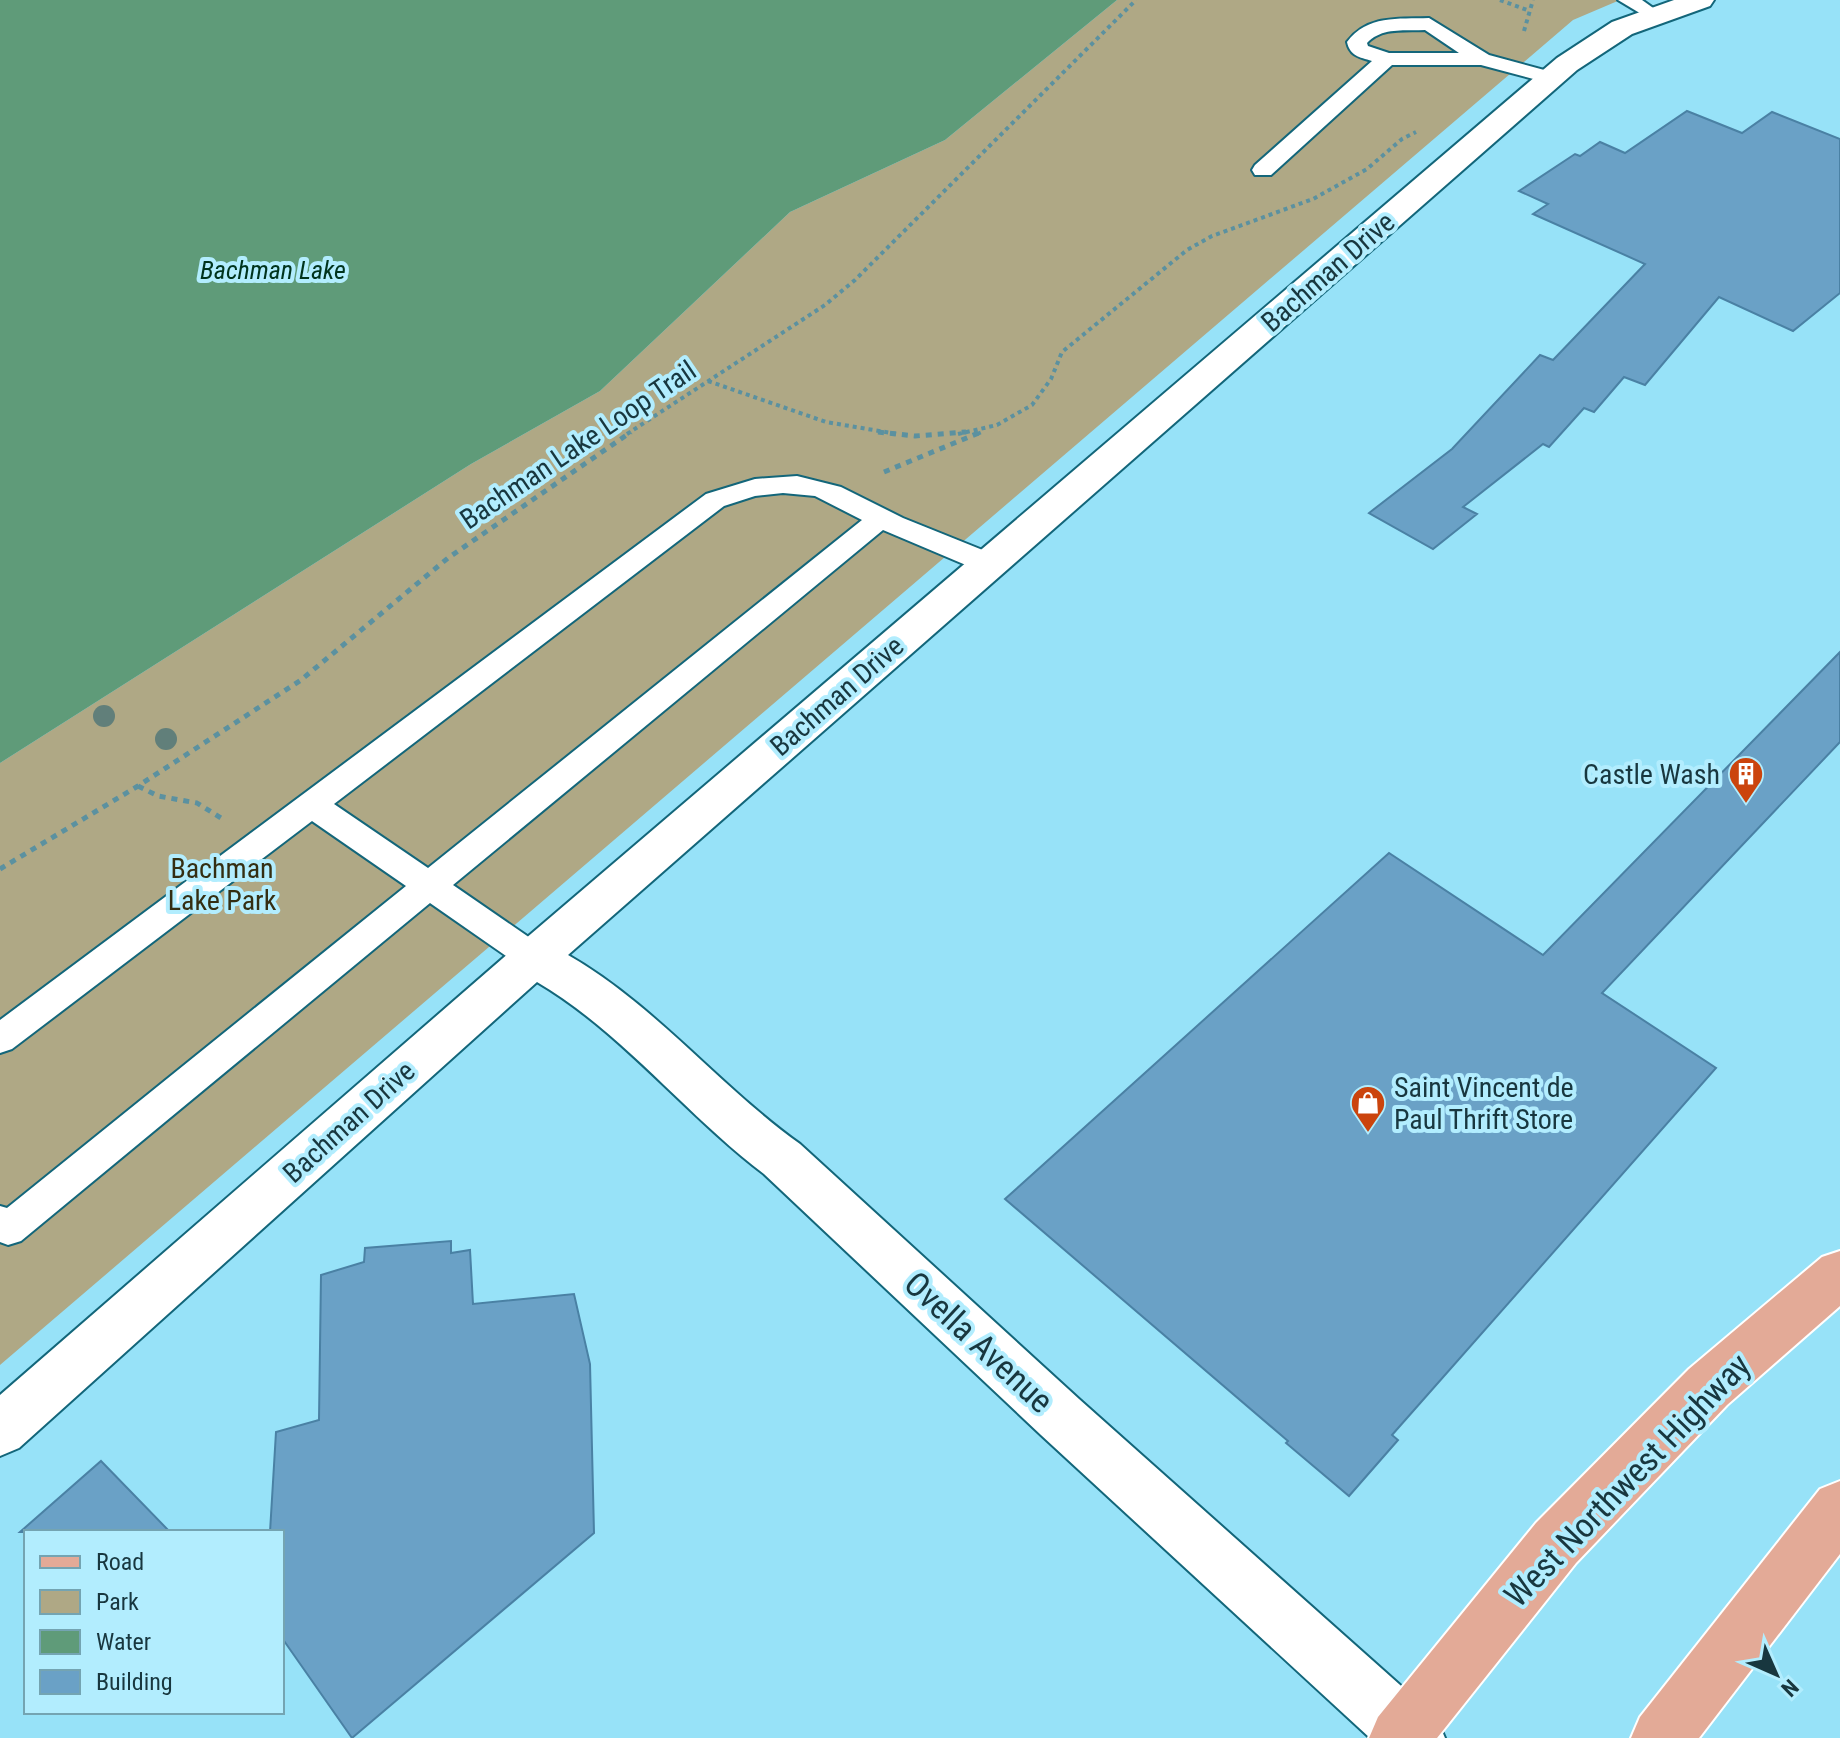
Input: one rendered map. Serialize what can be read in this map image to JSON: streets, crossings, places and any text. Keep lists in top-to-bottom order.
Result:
{
  "streets": {
    "main road": ["West Northwest Highway"],
    "street": ["Bachman Drive", "Ovella Avenue"],
    "path": ["Bachman Lake Loop Trail"]
  },
  "crossings": [
    ["Bachman Drive", "Ovella Avenue"],
    ["Ovella Avenue", "West Northwest Highway"]
  ],
  "water": ["Bachman Lake"],
  "parks": ["Bachman Lake Park"],
  "places": {
    "building": ["Castle Wash"],
    "shop": ["Saint Vincent de Paul Thrift Store"]
  },
  "legend": [
    "Road",
    "Park",
    "Water",
    "Building"
  ],
  "north": "bottom right"
}
